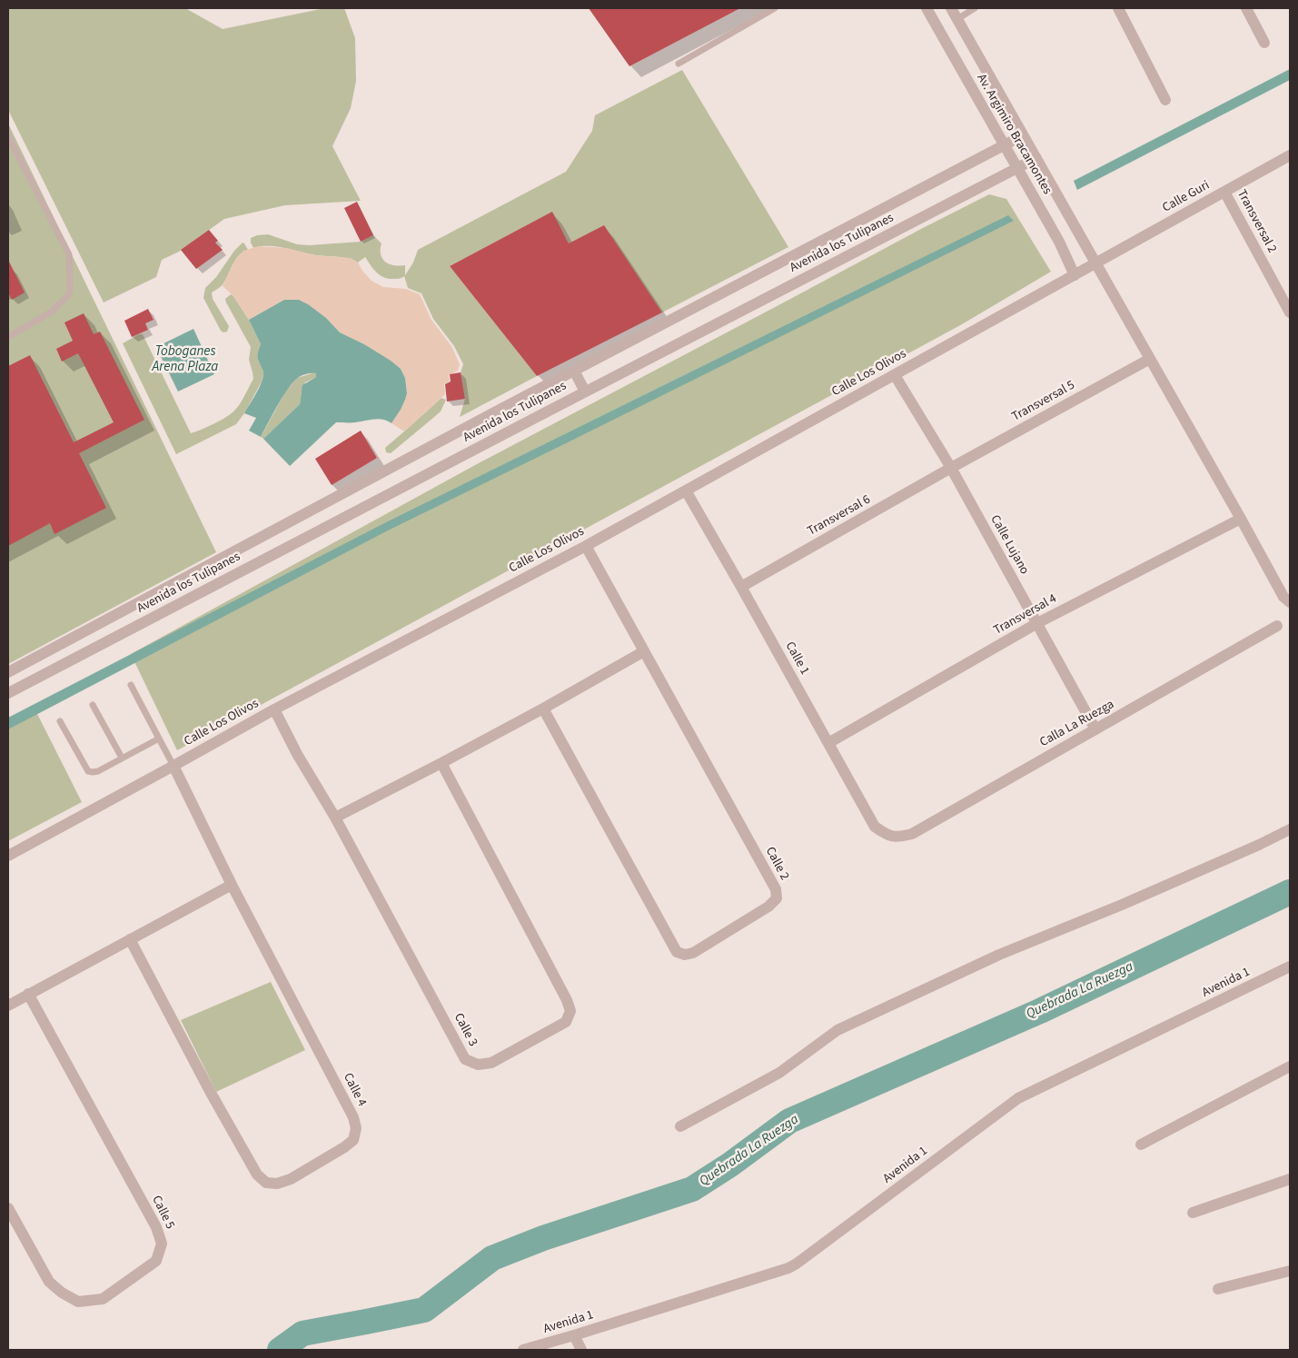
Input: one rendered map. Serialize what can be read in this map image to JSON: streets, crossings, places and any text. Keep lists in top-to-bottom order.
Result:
{
  "streets": {
    "street": [
      "Av. Argimiro Bracamontes",
      "Calle Guri",
      "Transversal 2",
      "Avenida los Tulipanes",
      "Calle Los Olivos",
      "Transversal 5",
      "Transversal 6",
      "Calle Lujano",
      "Transversal 4",
      "Calle 1",
      "Calla La Ruezga",
      "Calle 2",
      "Avenida 1",
      "Calle 3",
      "Calle 4",
      "Calle 5"
    ]
  },
  "crossings": [
    ["Av. Argimiro Bracamontes", "Avenida los Tulipanes"],
    ["Av. Argimiro Bracamontes", "Calle Los Olivos"],
    ["Calle Guri", "Transversal 2"],
    ["Calle Guri", "Calle Los Olivos"],
    ["Calle Los Olivos", "Calle Lujano"],
    ["Calle Los Olivos", "Calle 1"],
    ["Calle Los Olivos", "Calle 2"],
    ["Calle Los Olivos", "Calle 3"],
    ["Calle Los Olivos", "Calle 4"],
    ["Transversal 5", "Transversal 6"],
    ["Transversal 5", "Calle Lujano"],
    ["Transversal 6", "Calle Lujano"],
    ["Transversal 6", "Calle 1"],
    ["Calle Lujano", "Transversal 4"],
    ["Calle Lujano", "Calla La Ruezga"],
    ["Transversal 4", "Calle 1"],
    ["Calle 1", "Calla La Ruezga"]
  ],
  "water": ["Toboganes Arena Plaza", "Quebrada La Ruezga"]
}
